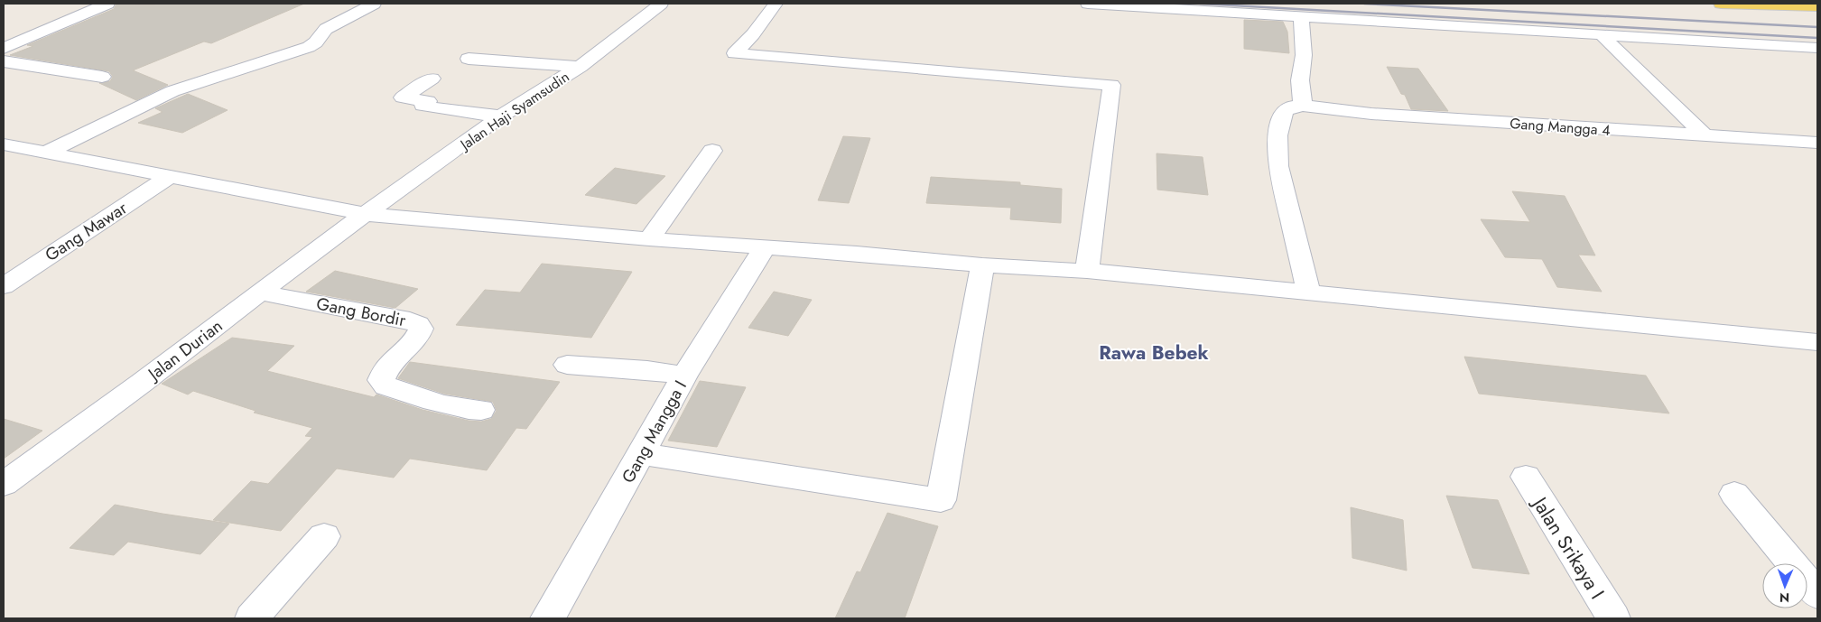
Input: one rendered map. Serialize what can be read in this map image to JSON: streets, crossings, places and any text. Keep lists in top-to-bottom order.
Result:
{
  "streets": {
    "street": [
      "Jalan Haji Syamsudin",
      "Gang Mangga 4",
      "Gang Mawar",
      "Gang Bordir",
      "Jalan Durian",
      "Gang Mangga I",
      "Jalan Srikaya I"
    ]
  },
  "crossings": [
    ["Jalan Haji Syamsudin", "Jalan Durian"],
    ["Gang Bordir", "Jalan Durian"]
  ],
  "districts": ["Rawa Bebek"],
  "north": "bottom"
}
